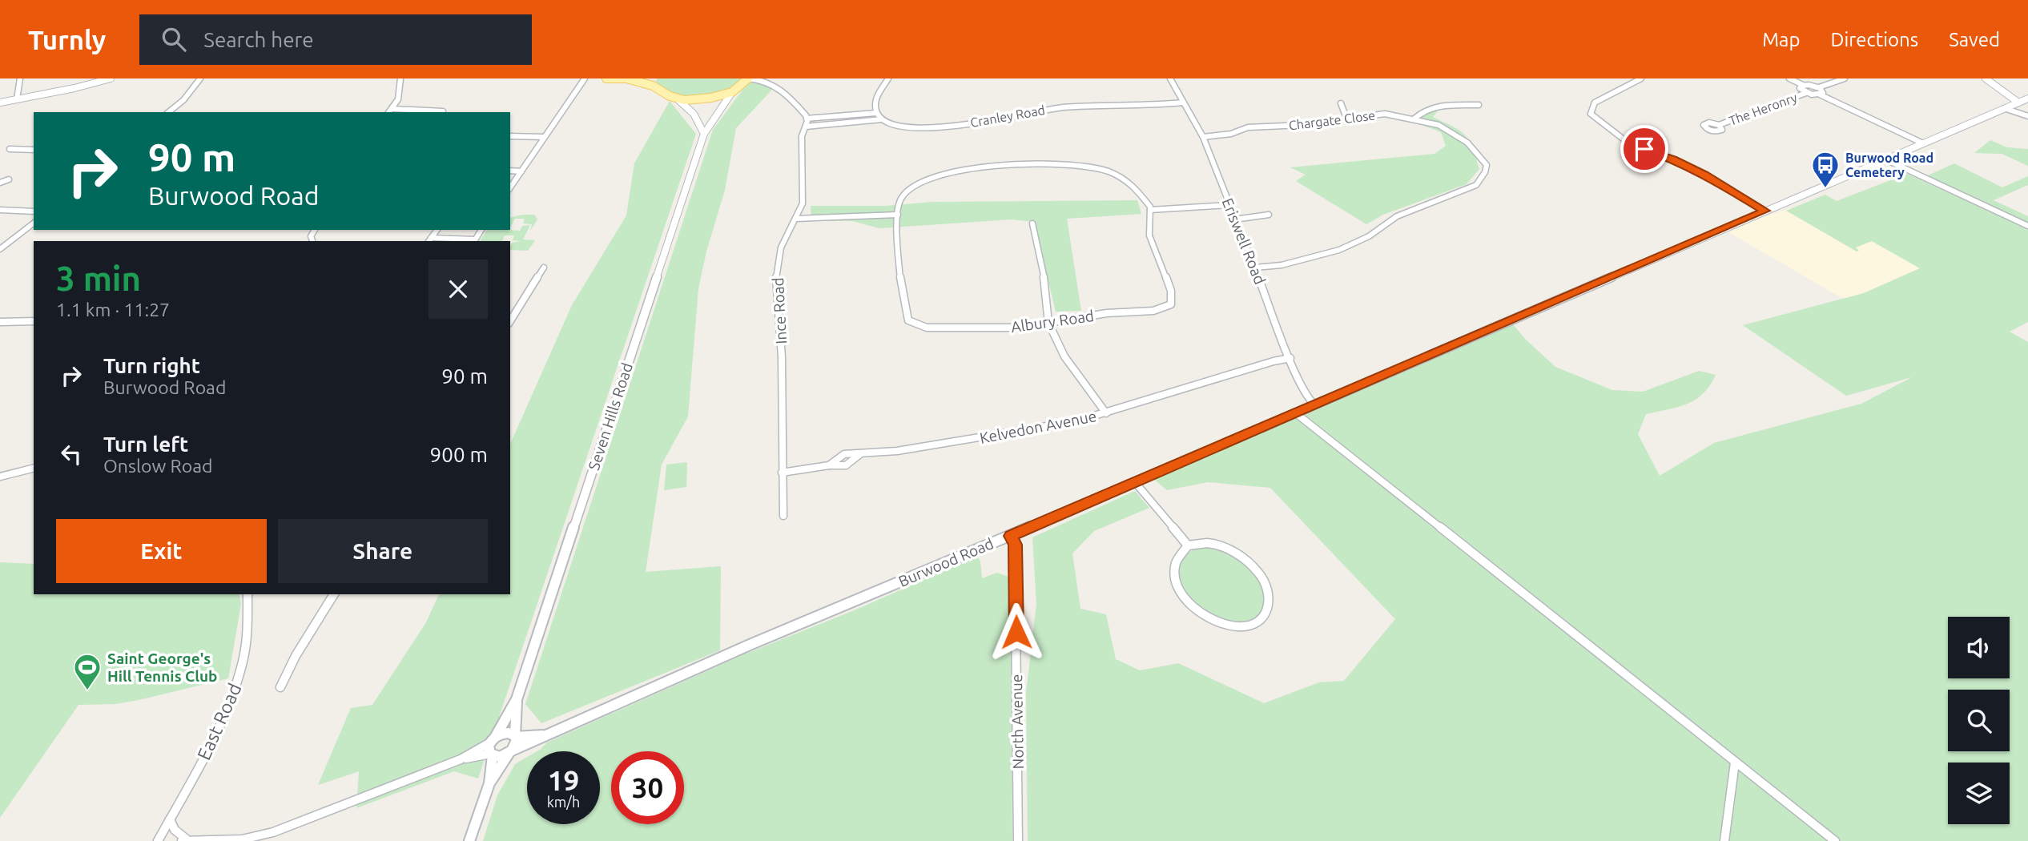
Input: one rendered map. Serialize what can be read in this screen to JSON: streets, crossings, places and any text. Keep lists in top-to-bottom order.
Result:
{
  "streets": {
    "street": [
      "The Heronry",
      "Cranley Road",
      "Chargate Close",
      "Eriswell Road",
      "Ince Road",
      "Albury Road",
      "Seven Hills Road",
      "Kelvedon Avenue",
      "Burwood Road",
      "East Road",
      "North Avenue"
    ]
  },
  "crossings": [
    ["Cranley Road", "Eriswell Road"],
    ["Chargate Close", "Eriswell Road"],
    ["Eriswell Road", "Kelvedon Avenue"],
    ["Eriswell Road", "Burwood Road"],
    ["Ince Road", "Kelvedon Avenue"],
    ["Burwood Road", "North Avenue"]
  ],
  "places": {
    "bus stop": ["Burwood Road Cemetery"],
    "sports": ["Saint George's Hill Tennis Club"]
  },
  "page": {
    "header": "Turnly",
    "search": "Search here",
    "nav": ["Map", "Directions", "Saved"],
    "turn": ["90 m", "Burwood Road"],
    "heading": ["3 min", "1.1 km · 11:27"],
    "list": [
      {
        "name": "Turn right",
        "note": "Burwood Road",
        "value": "90 m"
      },
      {
        "name": "Turn left",
        "note": "Onslow Road",
        "value": "900 m"
      }
    ],
    "buttons": ["Exit", "Share"],
    "speed": "19 km/h",
    "limit": "30"
  }
}
